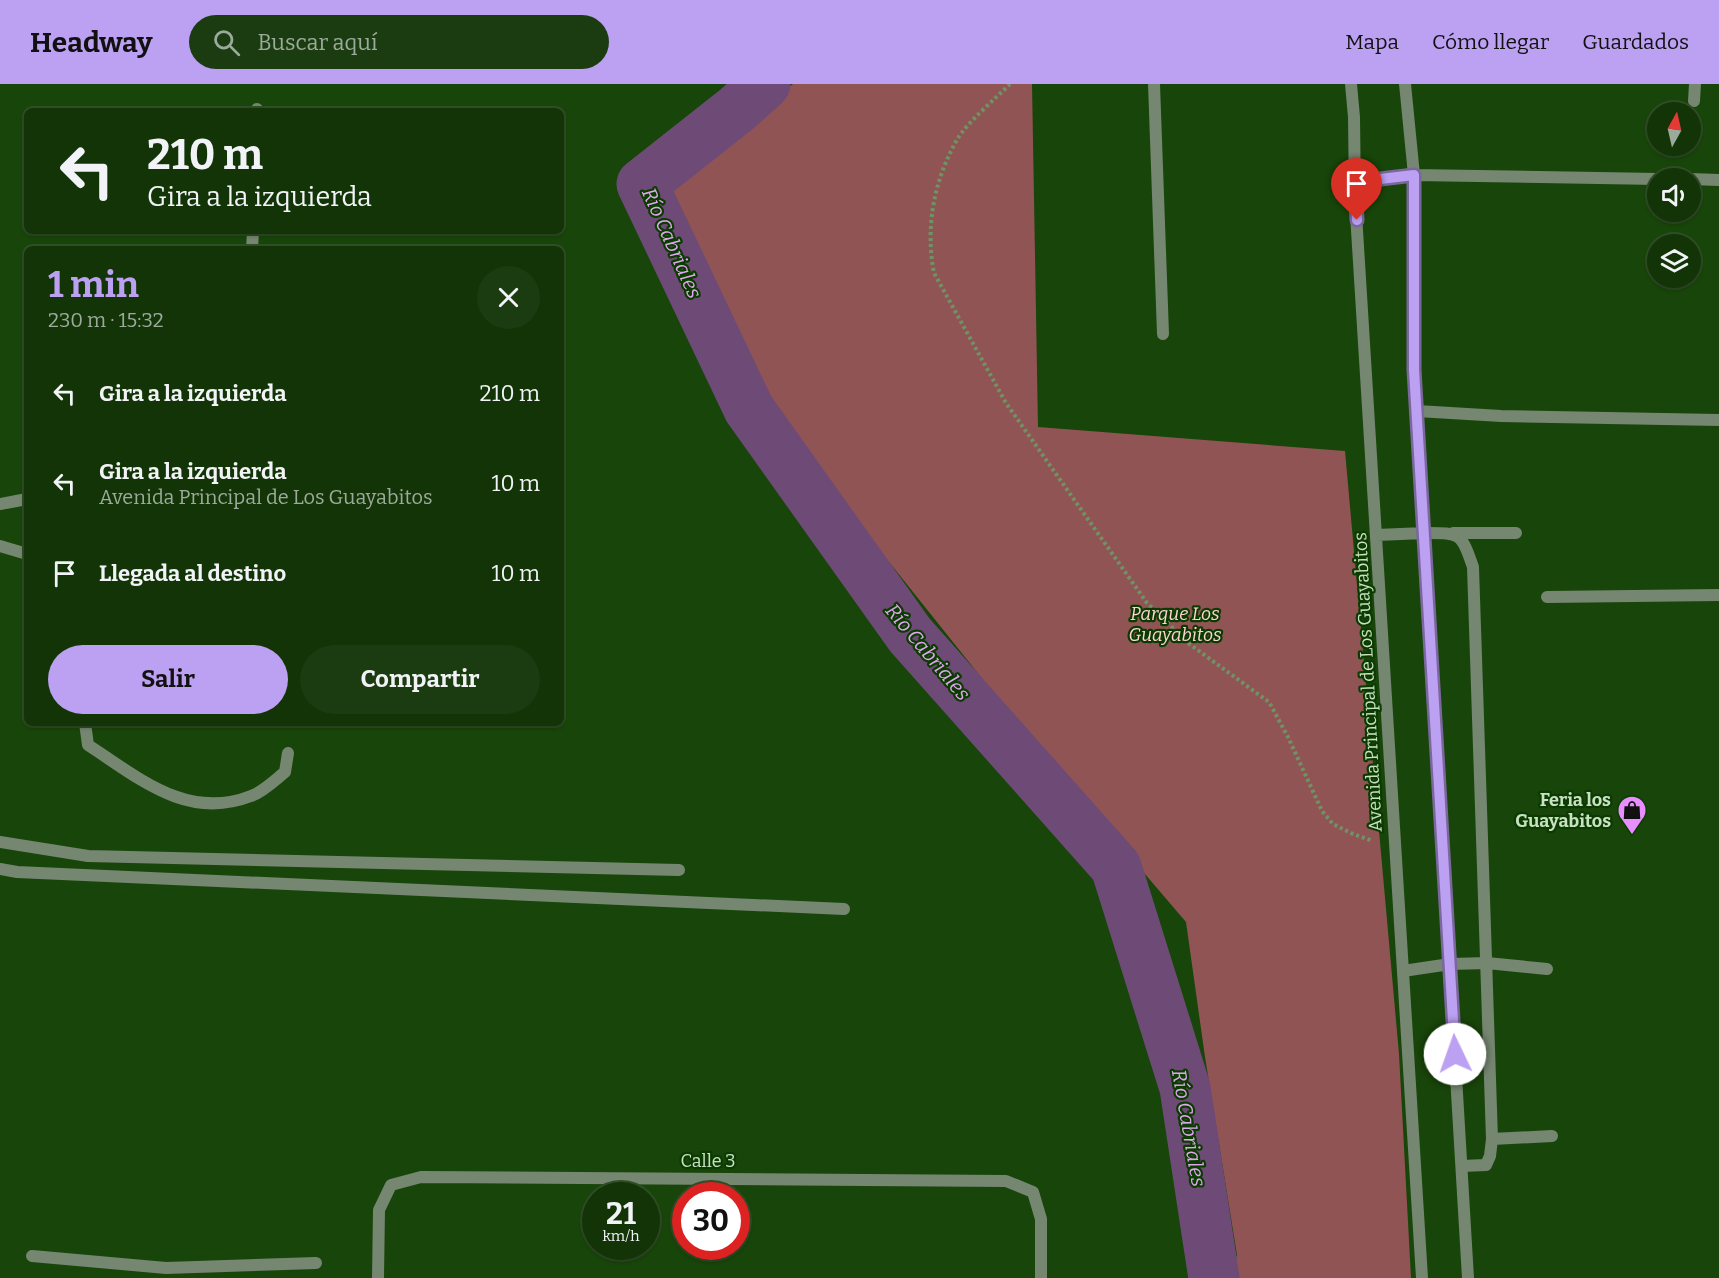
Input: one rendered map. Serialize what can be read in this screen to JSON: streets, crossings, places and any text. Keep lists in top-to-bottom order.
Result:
{
  "streets": {
    "street": ["Avenida Principal de Los Guayabitos", "Calle 3"]
  },
  "water": ["Río Cabriales"],
  "parks": ["Parque Los Guayabitos"],
  "places": {
    "shop": ["Feria los Guayabitos"]
  },
  "north": "top",
  "page": {
    "header": "Headway",
    "search": "Buscar aquí",
    "nav": ["Mapa", "Cómo llegar", "Guardados"],
    "turn": ["210 m", "Gira a la izquierda"],
    "heading": ["1 min", "230 m · 15:32"],
    "list": [
      {
        "name": "Gira a la izquierda",
        "value": "210 m"
      },
      {
        "name": "Gira a la izquierda",
        "note": "Avenida Principal de Los Guayabitos",
        "value": "10 m"
      },
      {
        "name": "Llegada al destino",
        "value": "10 m"
      }
    ],
    "buttons": ["Salir", "Compartir"],
    "speed": "21 km/h",
    "limit": "30"
  }
}
